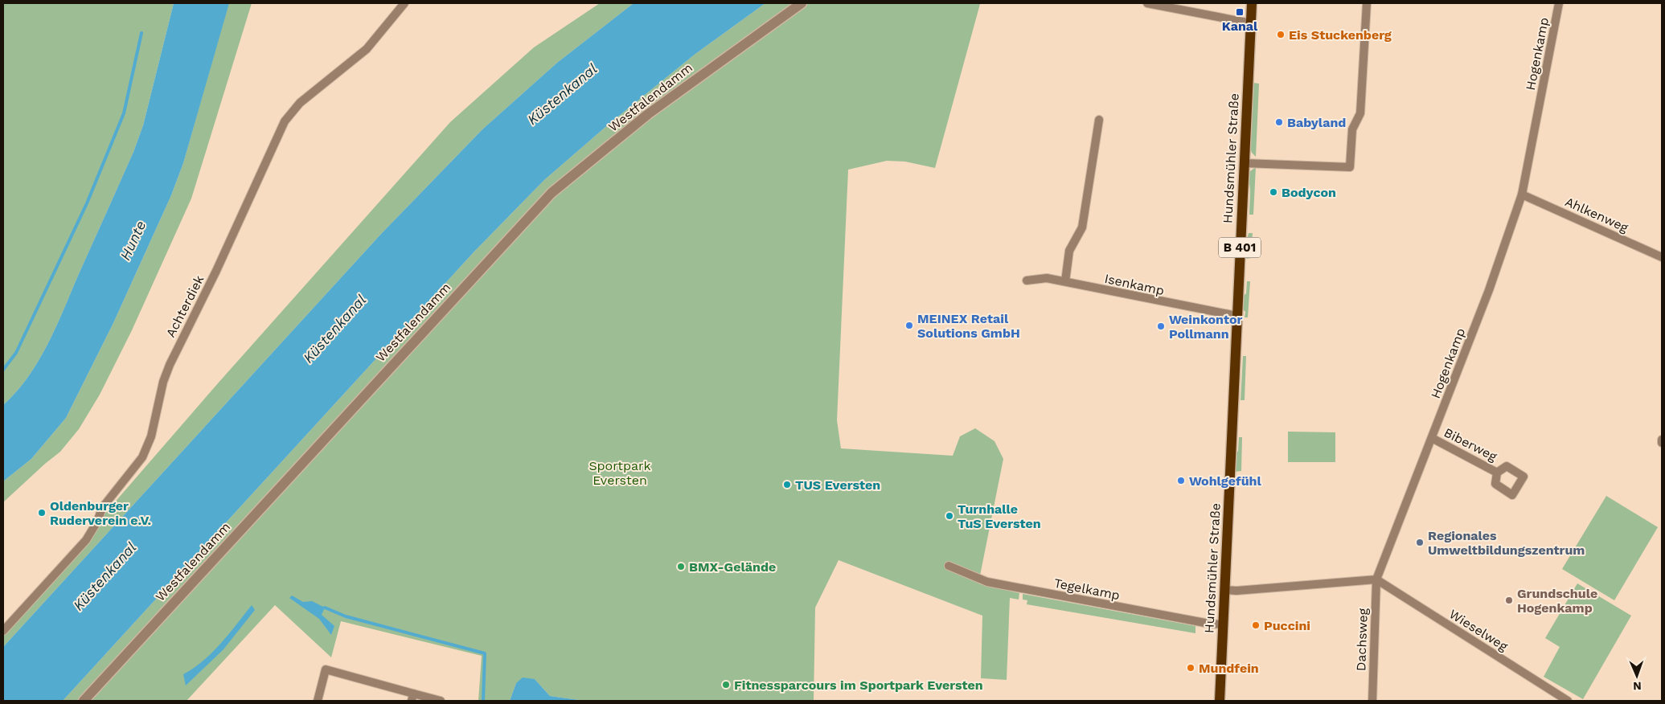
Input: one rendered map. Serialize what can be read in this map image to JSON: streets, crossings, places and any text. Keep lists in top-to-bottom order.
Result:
{
  "streets": {
    "main road": ["Hundsmühler Straße", "B 401"],
    "street": [
      "Hogenkamp",
      "Westfalendamm",
      "Ahlkenweg",
      "Isenkamp",
      "Achterdiek",
      "Biberweg",
      "Tegelkamp",
      "Wieselweg",
      "Dachsweg"
    ]
  },
  "crossings": [
    ["Hogenkamp", "Ahlkenweg"],
    ["Hogenkamp", "Biberweg"],
    ["Hogenkamp", "Wieselweg"],
    ["Hogenkamp", "Dachsweg"],
    ["Hundsmühler Straße", "Isenkamp"],
    ["Hundsmühler Straße", "Tegelkamp"],
    ["Wieselweg", "Dachsweg"]
  ],
  "water": ["Küstenkanal", "Hunte"],
  "parks": ["Sportpark Eversten"],
  "places": {
    "transit": ["Kanal"],
    "other": [
      "Eis Stuckenberg",
      "Babyland",
      "Bodycon",
      "MEINEX Retail Solutions GmbH",
      "Weinkontor Pollmann",
      "Wohlgefühl",
      "TUS Eversten",
      "Oldenburger Ruderverein e.V.",
      "Turnhalle TuS Eversten",
      "Regionales Umweltbildungszentrum",
      "BMX-Gelände",
      "Grundschule Hogenkamp",
      "Puccini",
      "Mundfein",
      "Fitnessparcours im Sportpark Eversten"
    ]
  },
  "north": "bottom"
}
